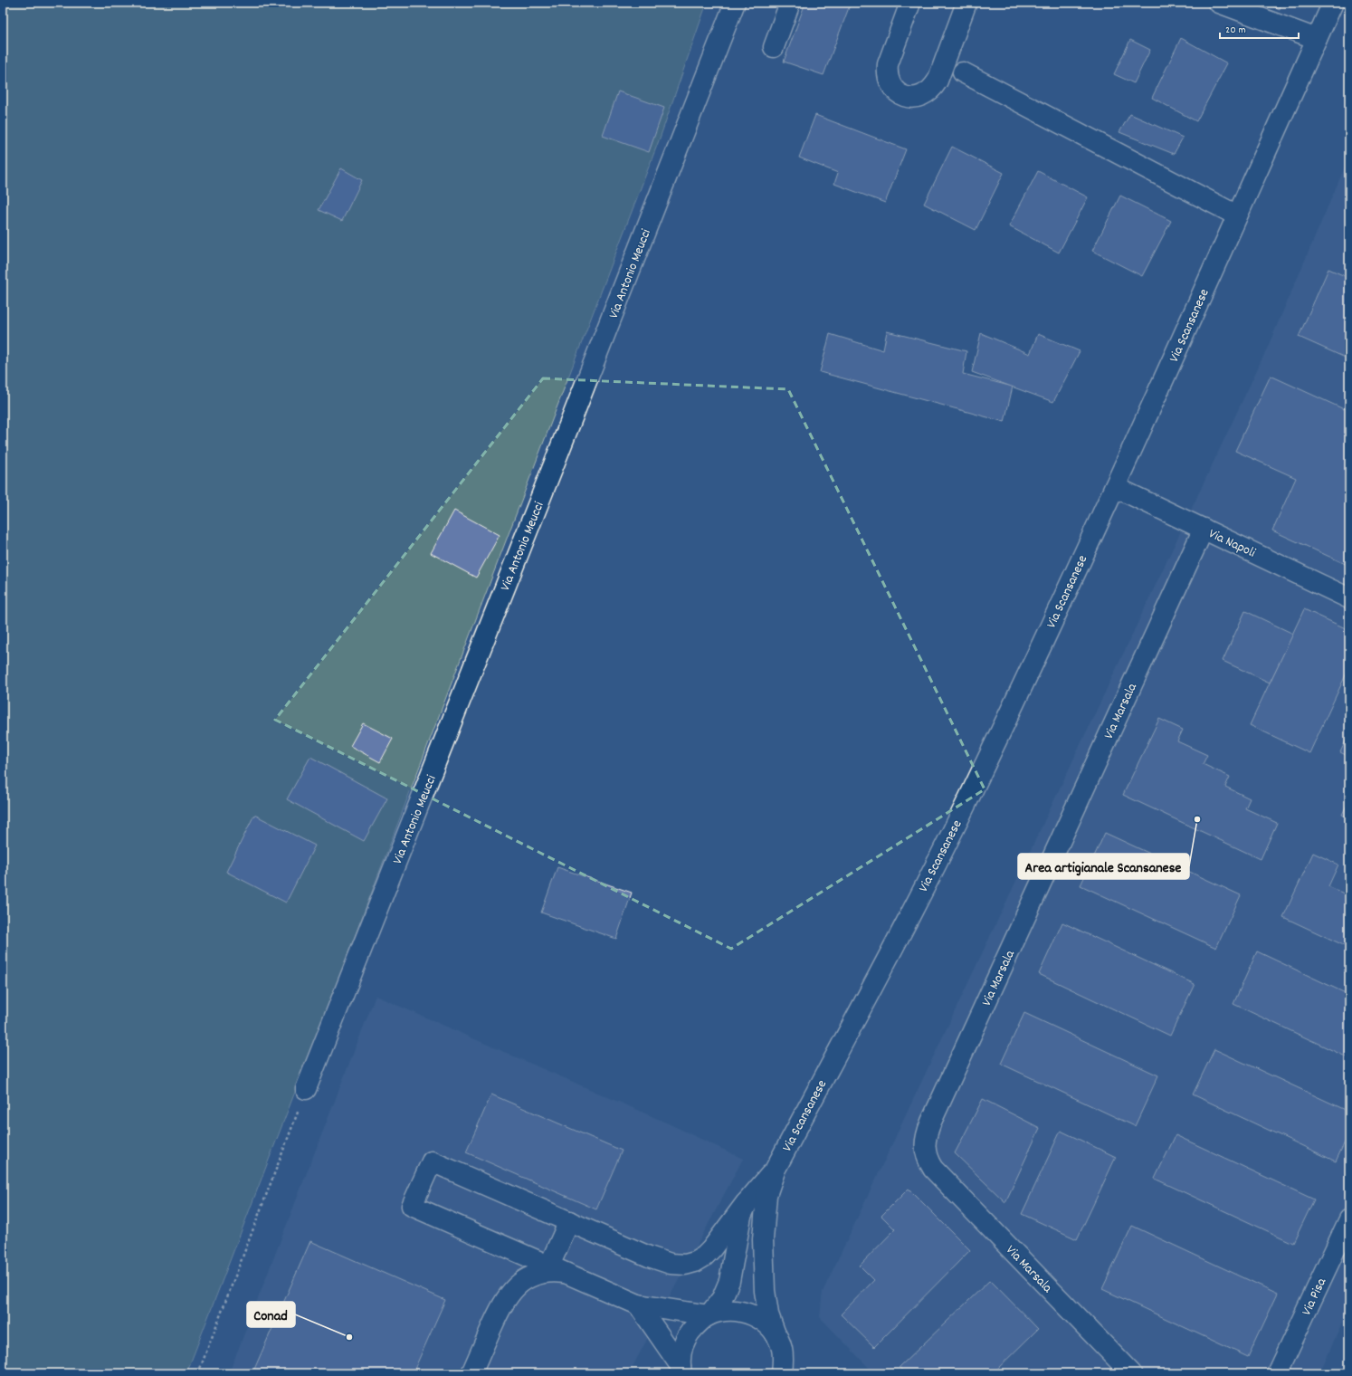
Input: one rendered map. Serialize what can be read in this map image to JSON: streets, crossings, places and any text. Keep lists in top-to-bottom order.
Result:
{
  "streets": {
    "street": [
      "Via Antonio Meucci",
      "Via Scansanese",
      "Via Napoli",
      "Via Marsala",
      "Via Pisa"
    ]
  },
  "crossings": [
    ["Via Scansanese", "Via Napoli"],
    ["Via Napoli", "Via Marsala"]
  ],
  "places": ["Area artigianale Scansanese", "Conad"],
  "scale_bar": "20 m"
}
